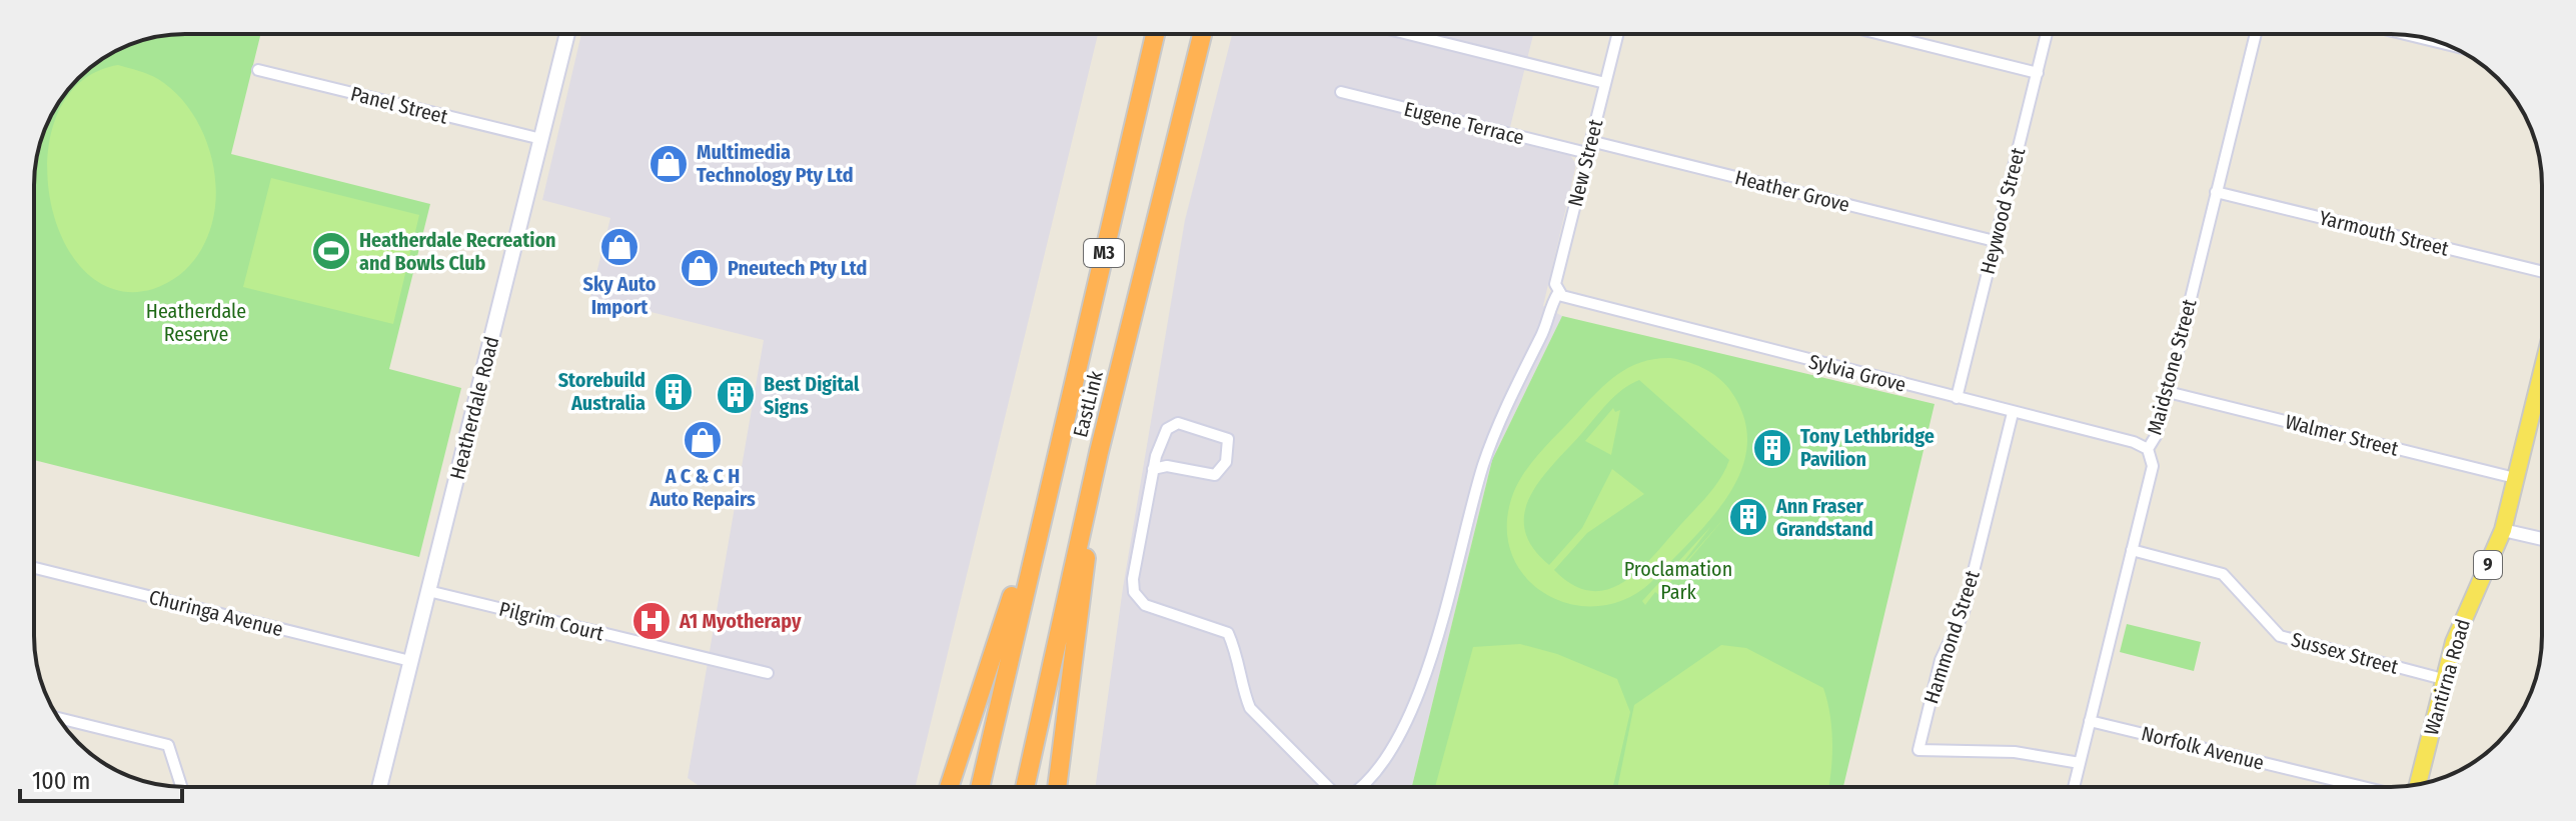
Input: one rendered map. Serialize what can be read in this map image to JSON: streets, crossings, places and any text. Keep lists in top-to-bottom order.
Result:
{
  "streets": {
    "highway": ["M3", "EastLink"],
    "main road": ["Heatherdale Road", "9", "Wantirna Road"],
    "street": [
      "Panel Street",
      "Eugene Terrace",
      "New Street",
      "Heather Grove",
      "Heywood Street",
      "Yarmouth Street",
      "Maidstone Street",
      "Sylvia Grove",
      "Walmer Street",
      "Churinga Avenue",
      "Pilgrim Court",
      "Hammond Street",
      "Sussex Street",
      "Norfolk Avenue"
    ]
  },
  "crossings": [
    ["Panel Street", "Heatherdale Road"],
    ["Eugene Terrace", "New Street"],
    ["New Street", "Heather Grove"],
    ["New Street", "Sylvia Grove"],
    ["Heather Grove", "Heywood Street"],
    ["Heywood Street", "Sylvia Grove"],
    ["Yarmouth Street", "Maidstone Street"],
    ["Maidstone Street", "Sylvia Grove"],
    ["Maidstone Street", "Walmer Street"],
    ["Maidstone Street", "Hammond Street"],
    ["Maidstone Street", "Sussex Street"],
    ["Maidstone Street", "Norfolk Avenue"],
    ["Sylvia Grove", "Hammond Street"],
    ["Heatherdale Road", "Churinga Avenue"],
    ["Heatherdale Road", "Pilgrim Court"],
    ["Walmer Street", "Wantirna Road"],
    ["Sussex Street", "Wantirna Road"]
  ],
  "parks": ["Heatherdale Reserve", "Proclamation Park"],
  "places": {
    "shop": [
      "Multimedia Technology Pty Ltd",
      "Sky Auto Import",
      "Pneutech Pty Ltd",
      "A C & C H Auto Repairs"
    ],
    "sports": ["Heatherdale Recreation and Bowls Club"],
    "building": [
      "Storebuild Australia",
      "Best Digital Signs",
      "Tony Lethbridge Pavilion",
      "Ann Fraser Grandstand"
    ],
    "hospital": ["A1 Myotherapy"]
  },
  "scale_bar": "100 m"
}
